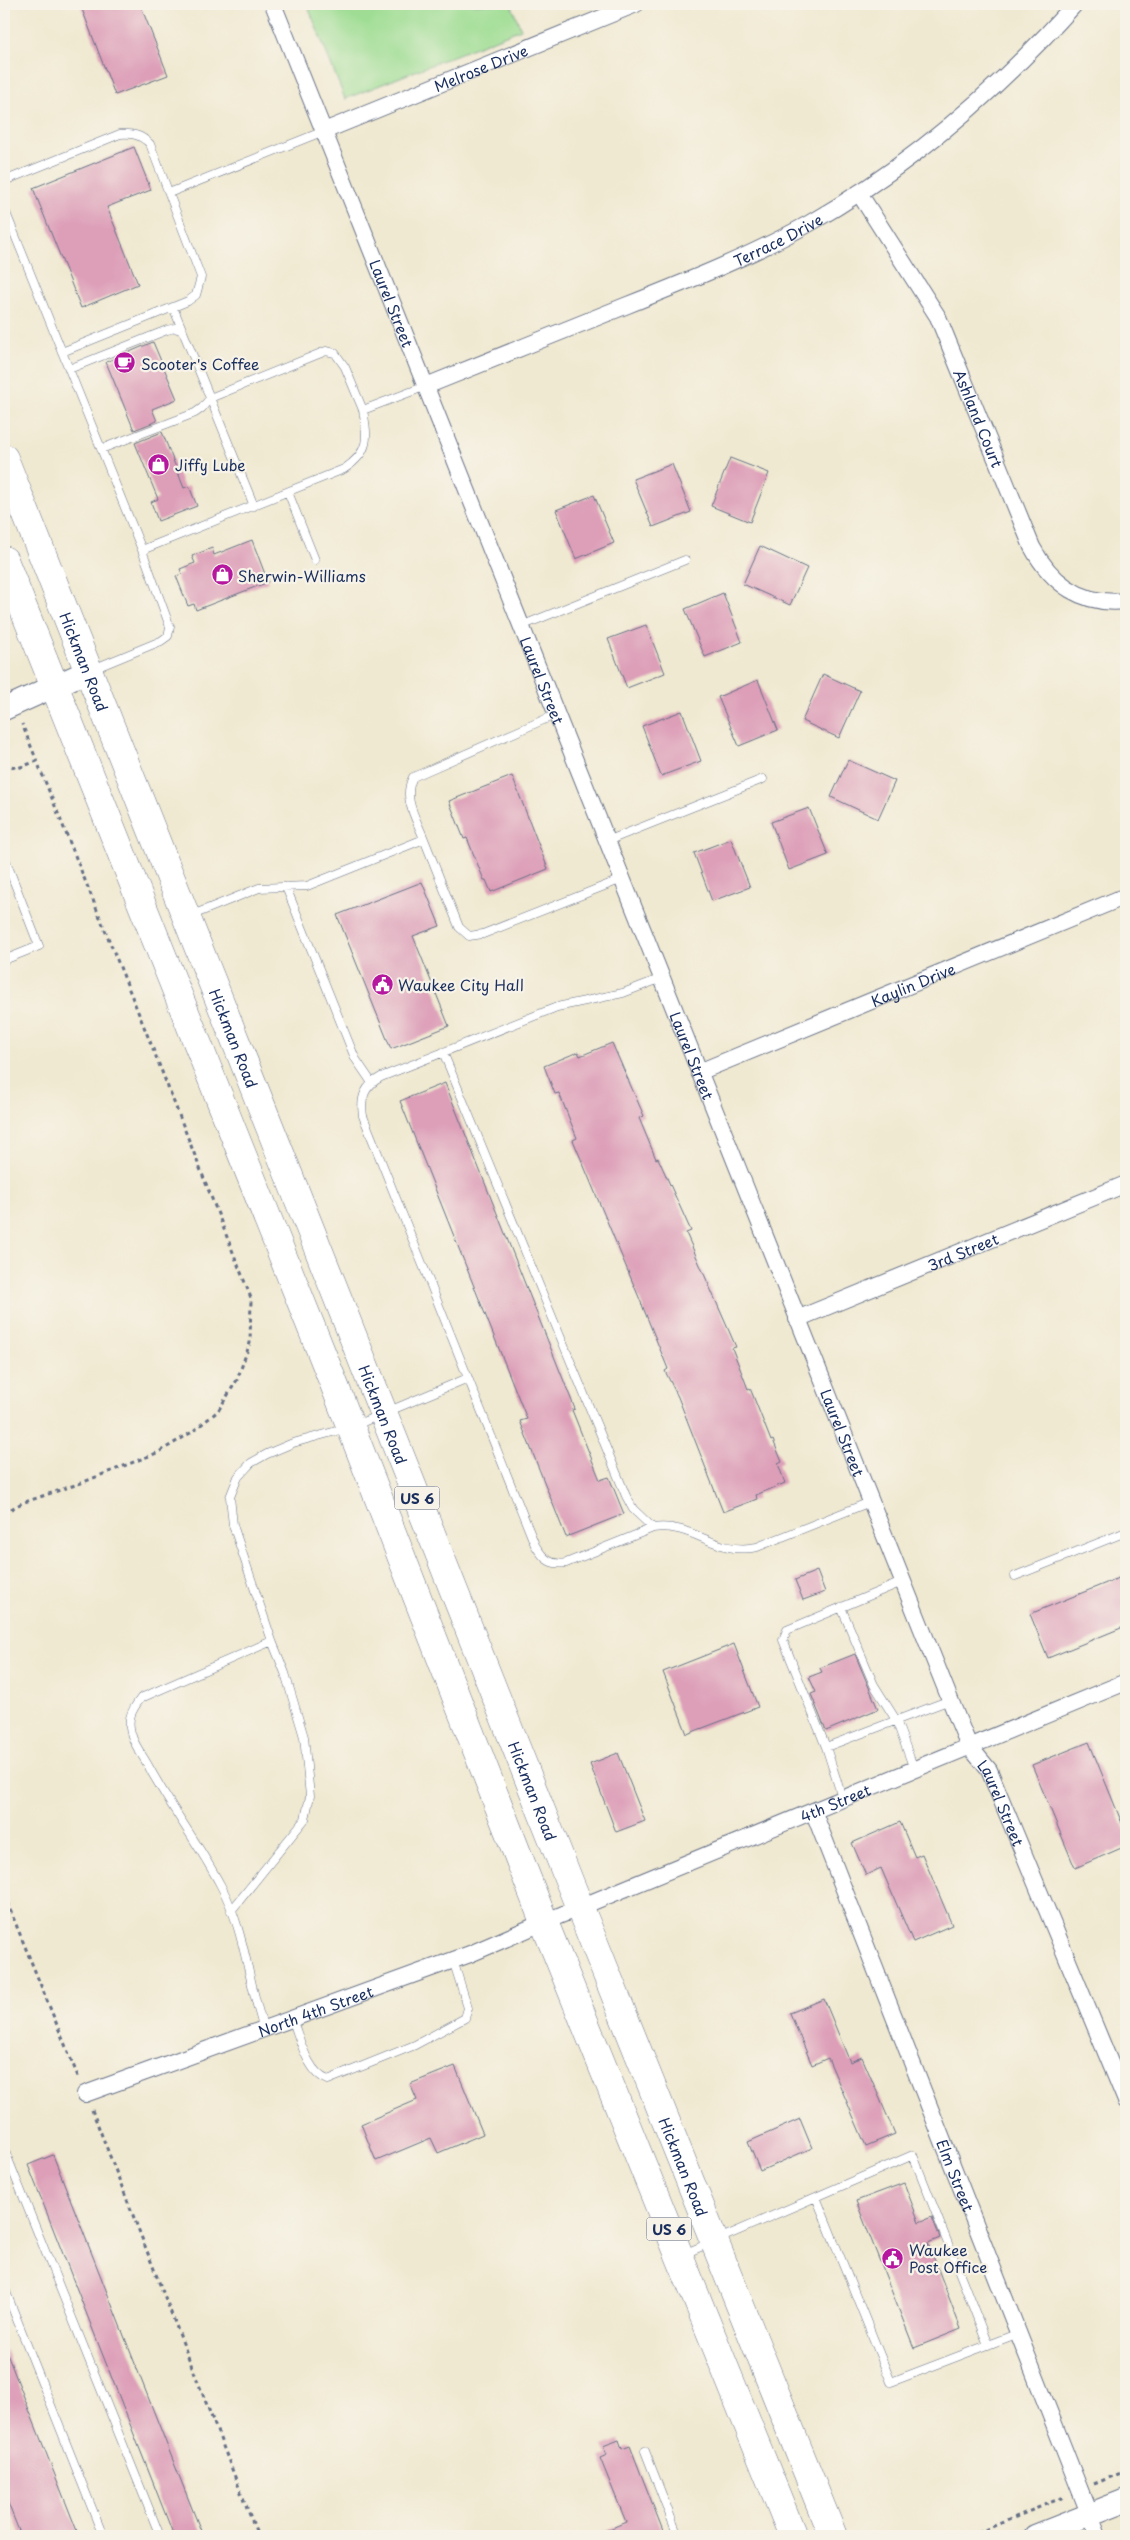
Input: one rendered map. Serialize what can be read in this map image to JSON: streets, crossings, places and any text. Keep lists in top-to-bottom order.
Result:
{
  "streets": {
    "highway": ["Hickman Road", "US 6"],
    "street": [
      "Melrose Drive",
      "Terrace Drive",
      "Laurel Street",
      "Ashland Court",
      "Kaylin Drive",
      "3rd Street",
      "4th Street",
      "North 4th Street",
      "Elm Street"
    ]
  },
  "crossings": [
    ["Melrose Drive", "Laurel Street"],
    ["Terrace Drive", "Laurel Street"],
    ["Terrace Drive", "Ashland Court"],
    ["Laurel Street", "Kaylin Drive"],
    ["Laurel Street", "3rd Street"],
    ["Laurel Street", "4th Street"],
    ["Hickman Road", "4th Street"],
    ["US 6", "4th Street"],
    ["US 6", "North 4th Street"],
    ["4th Street", "North 4th Street"],
    ["4th Street", "Elm Street"]
  ],
  "places": {
    "cafe": ["Scooter's Coffee"],
    "shop": ["Jiffy Lube", "Sherwin-Williams"],
    "public building": ["Waukee City Hall", "Waukee Post Office"]
  }
}
